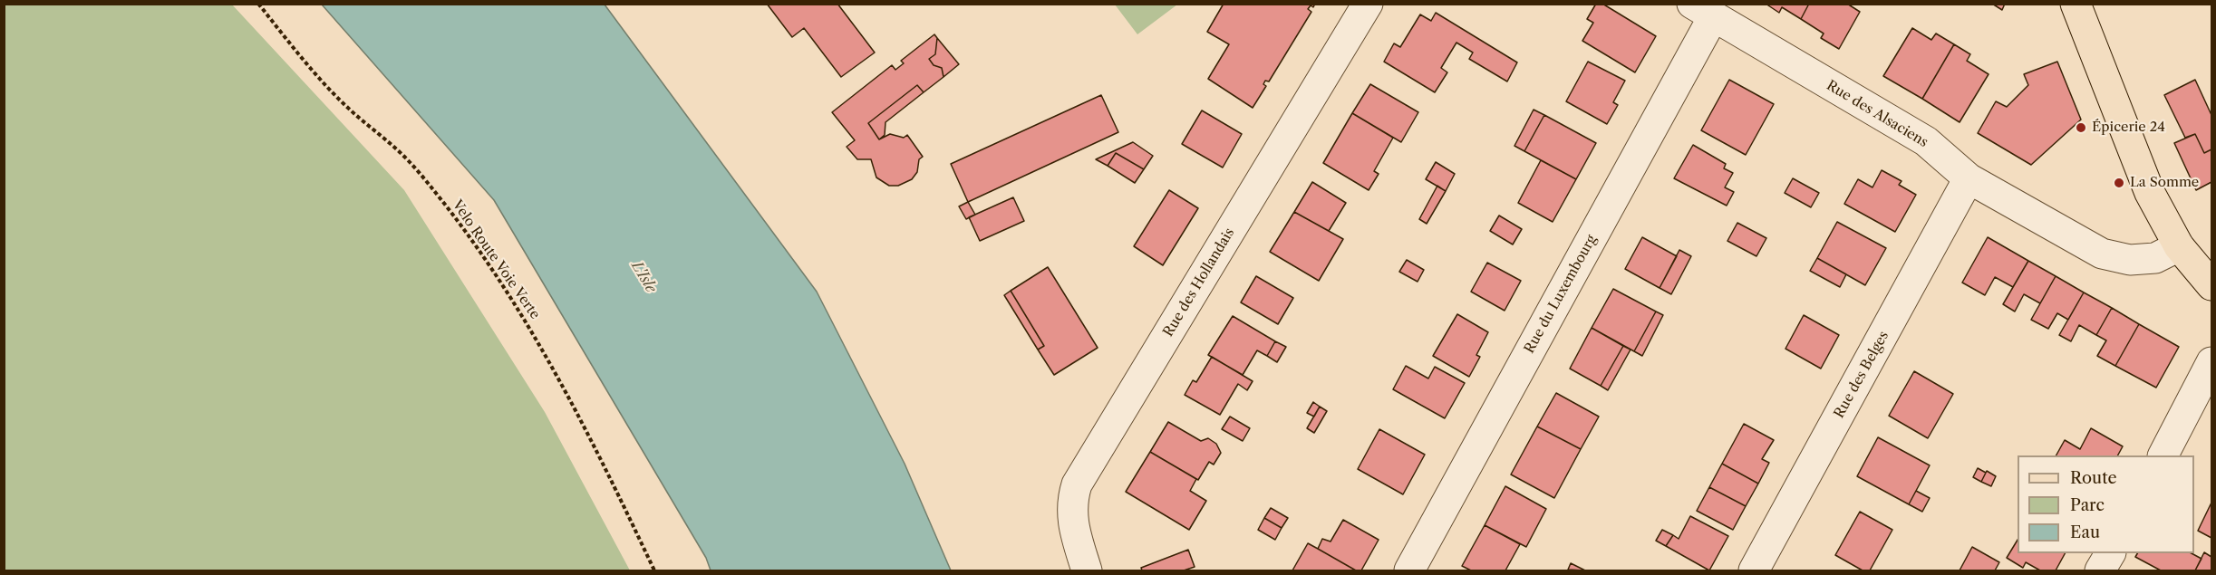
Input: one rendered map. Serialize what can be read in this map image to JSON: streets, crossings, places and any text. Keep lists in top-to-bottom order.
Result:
{
  "streets": {
    "street": [
      "Rue des Alsaciens",
      "Rue des Hollandais",
      "Rue du Luxembourg",
      "Rue des Belges"
    ],
    "path": ["Velo Route Voie Verte"]
  },
  "crossings": [
    ["Rue des Alsaciens", "Rue du Luxembourg"],
    ["Rue des Alsaciens", "Rue des Belges"]
  ],
  "water": ["L'Isle"],
  "places": ["Épicerie 24", "La Somme"],
  "legend": ["Route", "Parc", "Eau"]
}
